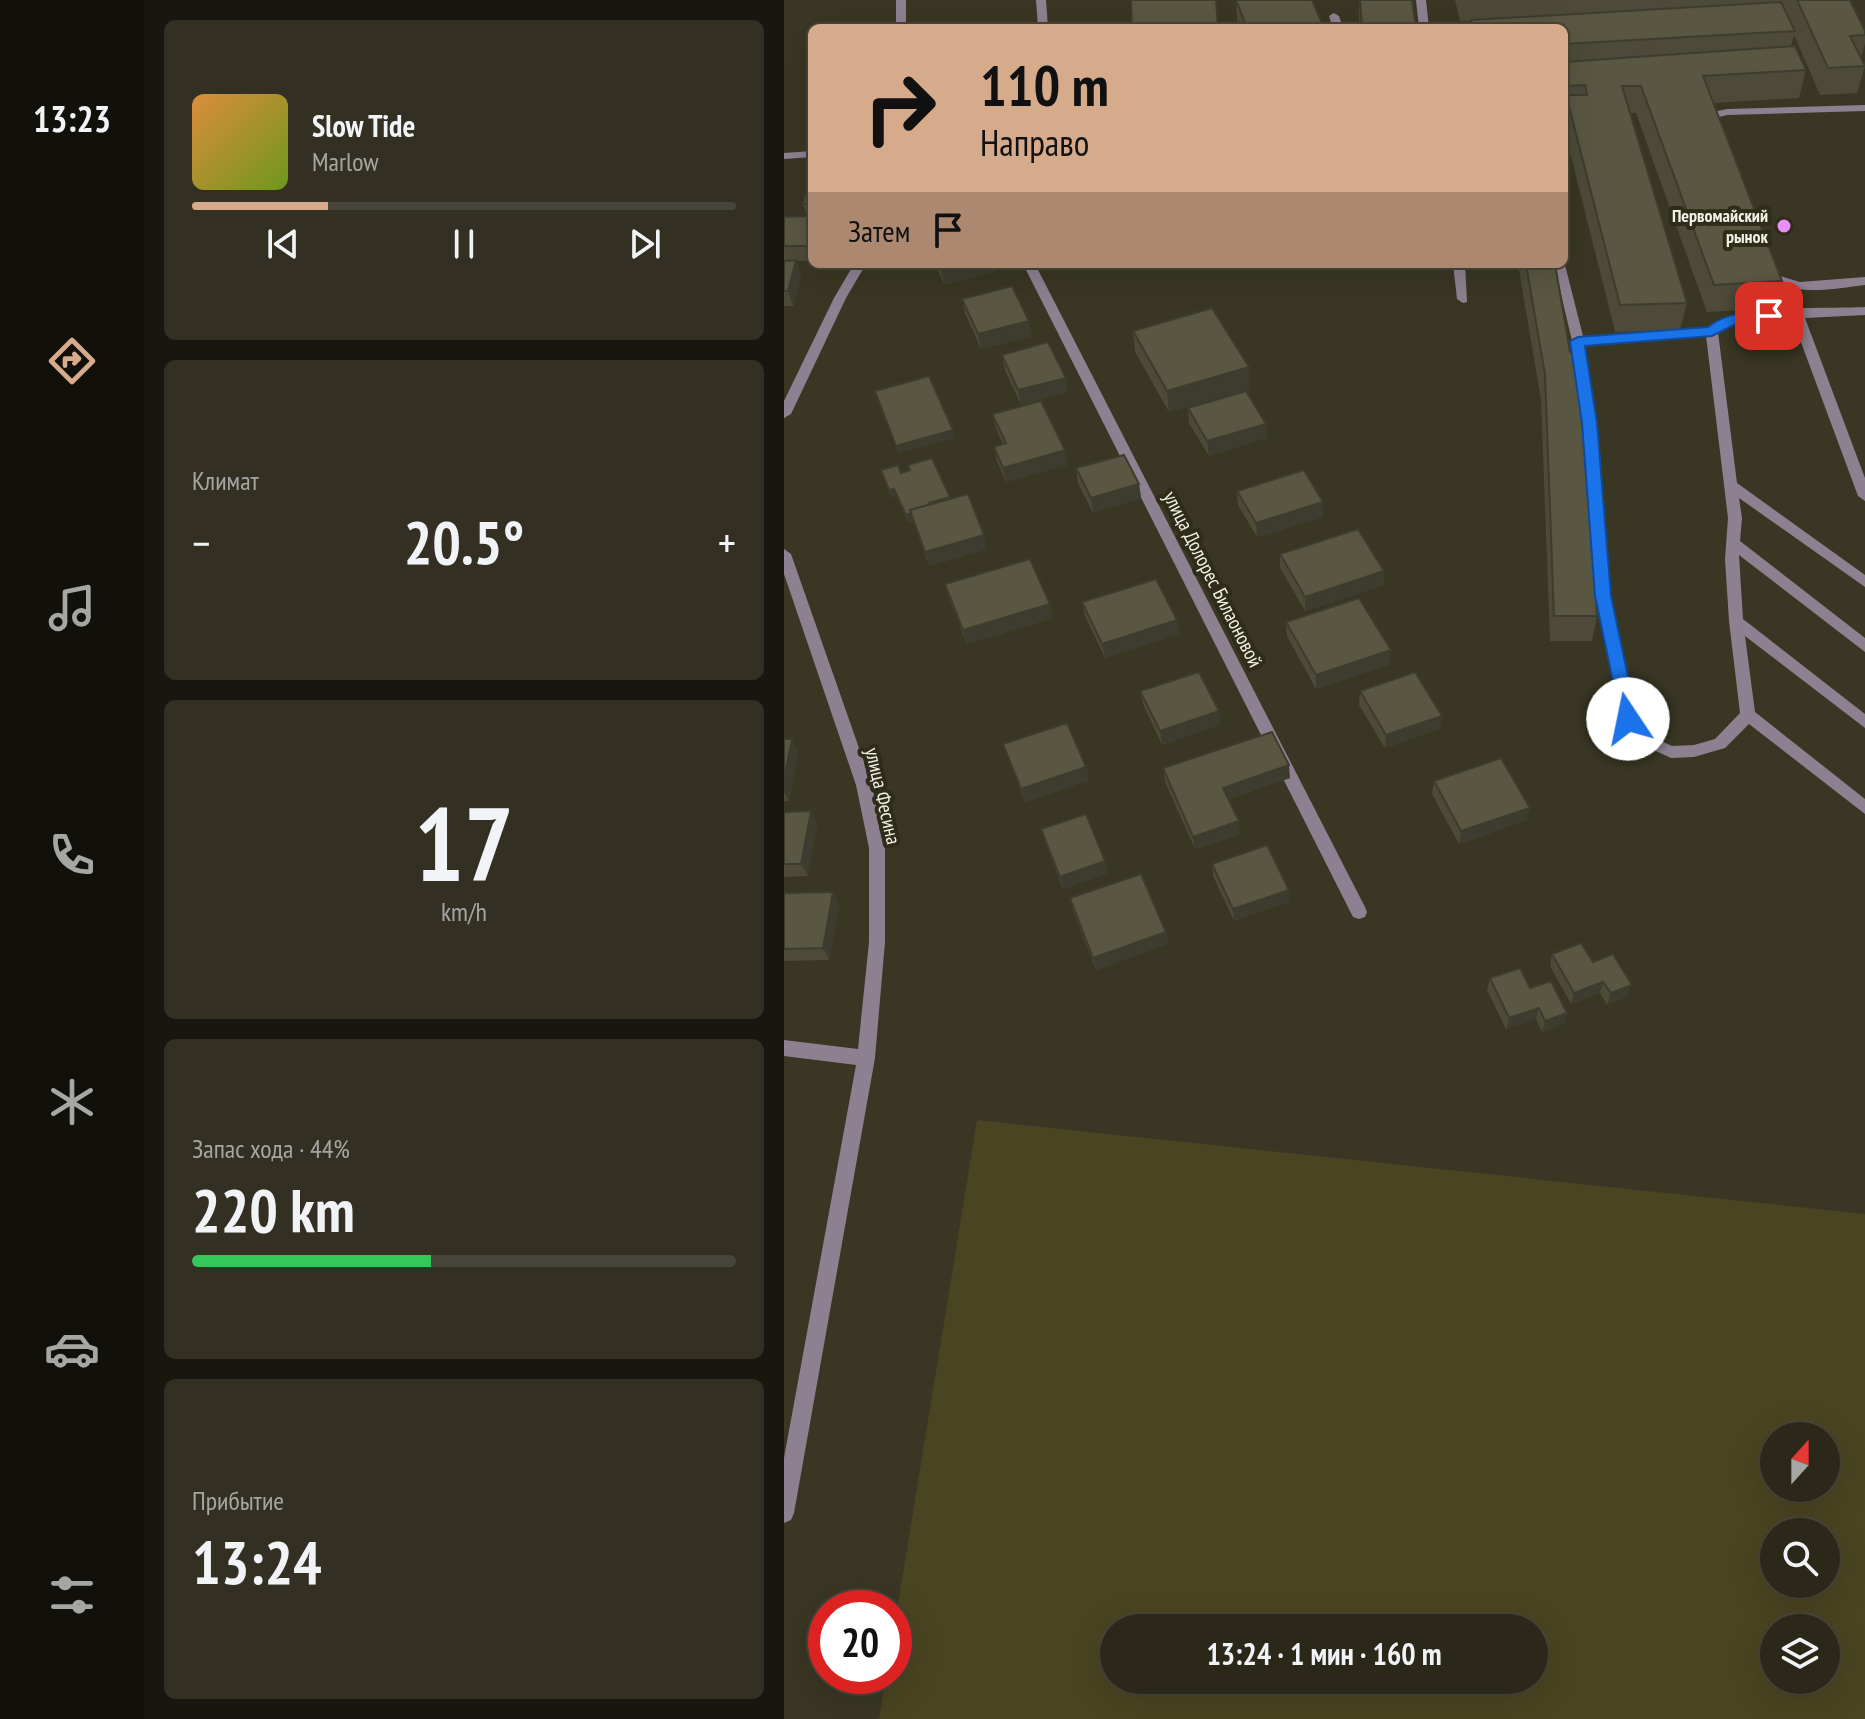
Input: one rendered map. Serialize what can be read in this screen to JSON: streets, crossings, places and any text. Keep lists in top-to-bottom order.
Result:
{
  "streets": {
    "street": ["улица Долорес Билаоновой", "улица Фесина"]
  },
  "places": ["Первомайский рынок"],
  "north": "top",
  "page": {
    "tabs": "13:23",
    "turn": ["110 m", "Направо"],
    "song": ["Slow Tide", "Marlow"],
    "then": "Затем",
    "tile": [
      "Климат",
      ["17", "km/h"],
      ["Запас хода · 44%", "220 km"],
      ["Прибытие", "13:24"]
    ],
    "heat": ["−", "20.5°", "+"],
    "limit": "20",
    "trip": "13:24 · 1 мин · 160 m"
  }
}
